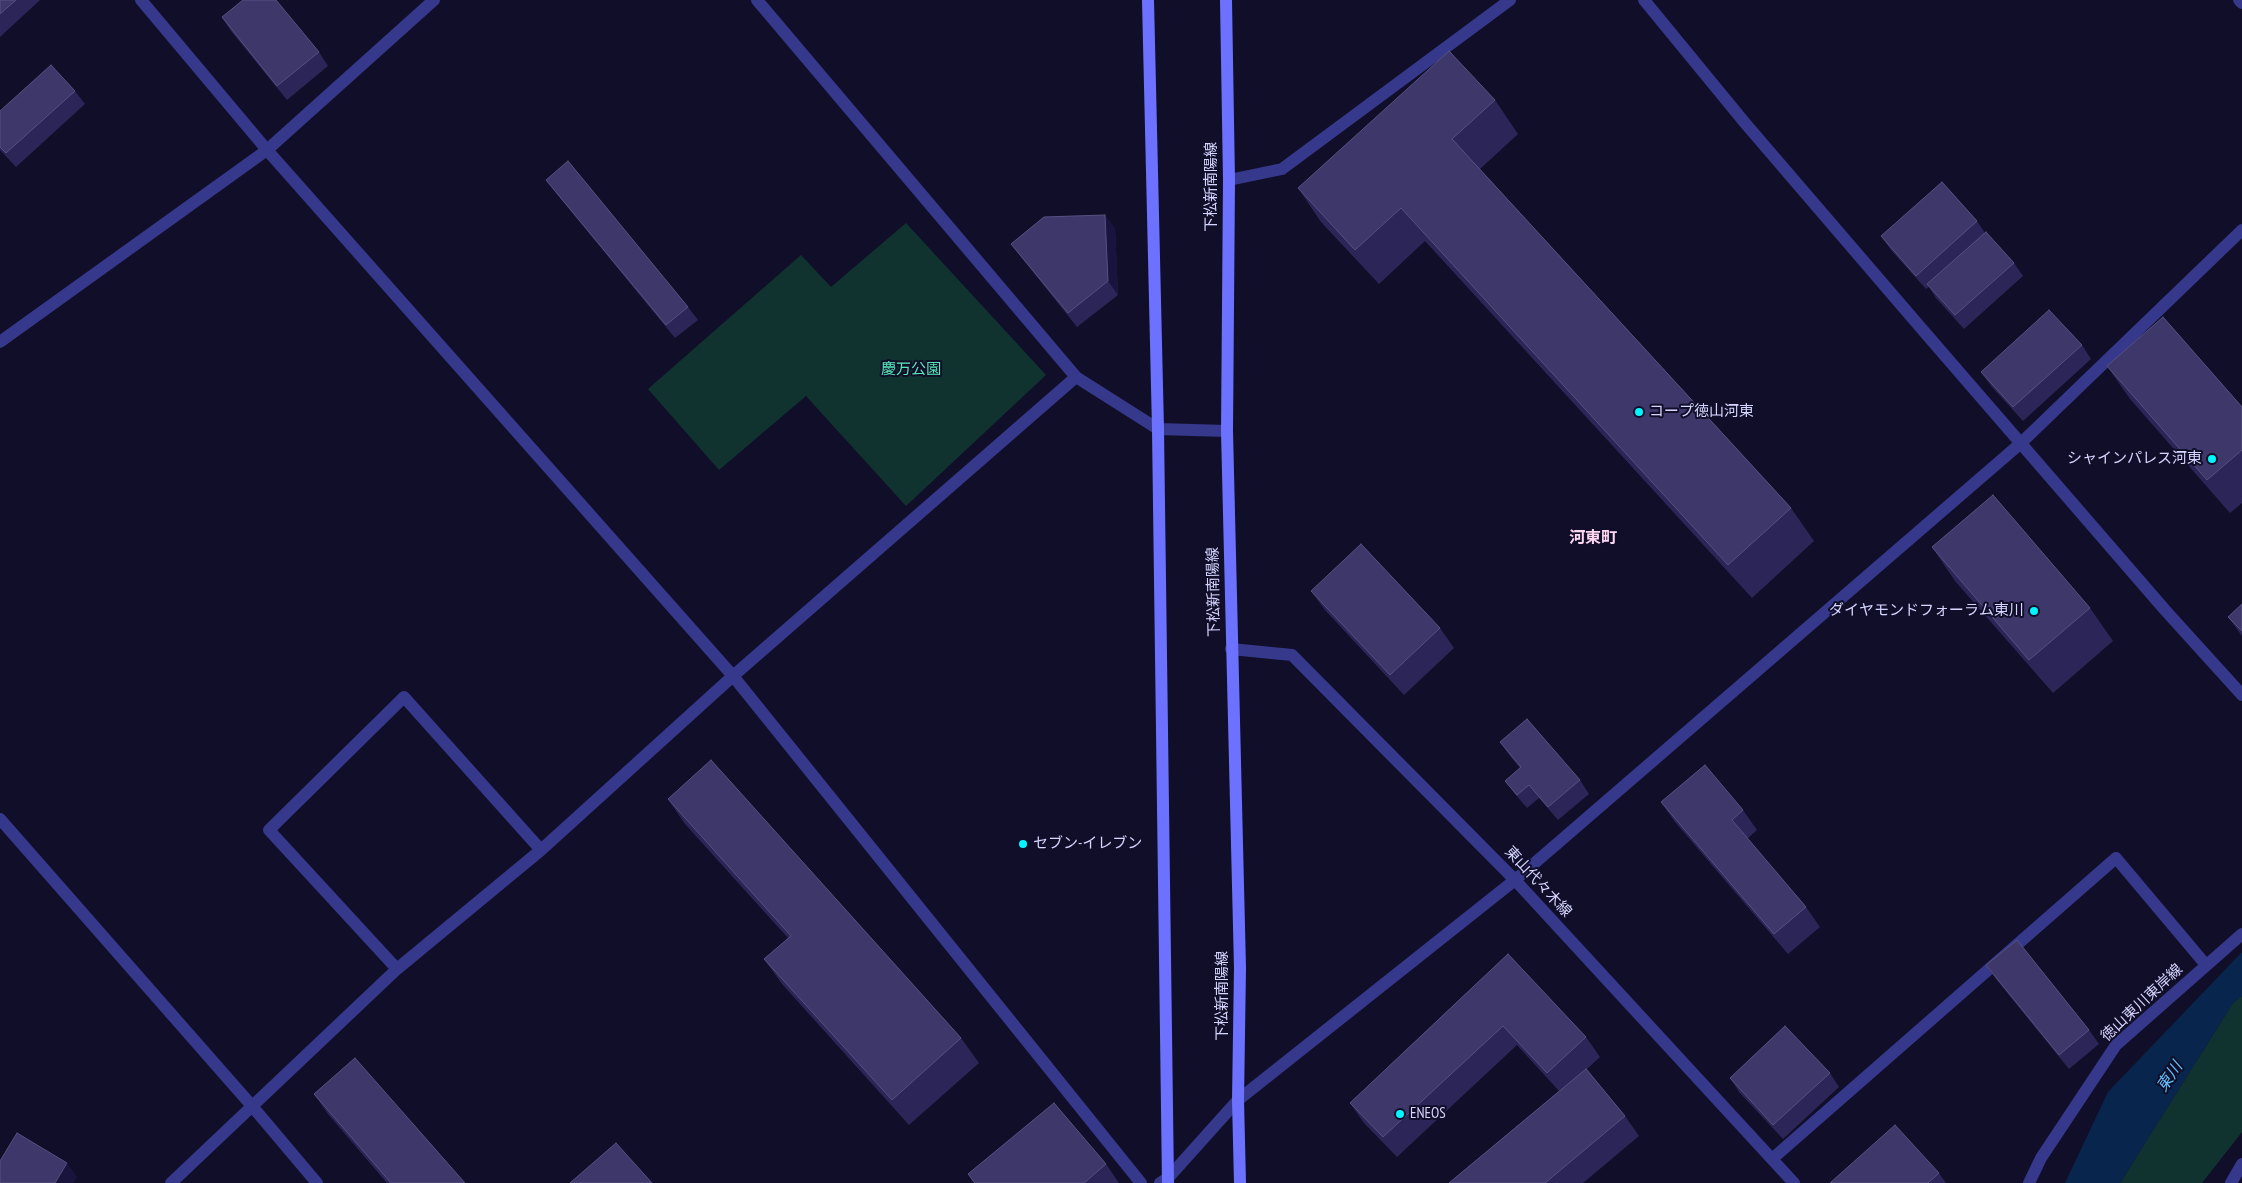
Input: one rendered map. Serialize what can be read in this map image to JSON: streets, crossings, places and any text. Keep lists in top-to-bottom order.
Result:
{
  "streets": {
    "main road": ["下松新南陽線"],
    "street": ["東山代々木線", "徳山東川東岸線"]
  },
  "crossings": [
    ["下松新南陽線", "東山代々木線"]
  ],
  "districts": ["河東町"],
  "water": ["東川"],
  "parks": ["慶万公園"],
  "places": [
    "コープ徳山河東",
    "シャインパレス河東",
    "ダイヤモンドフォーラム東川",
    "セブン-イレブン",
    "ENEOS"
  ]
}
